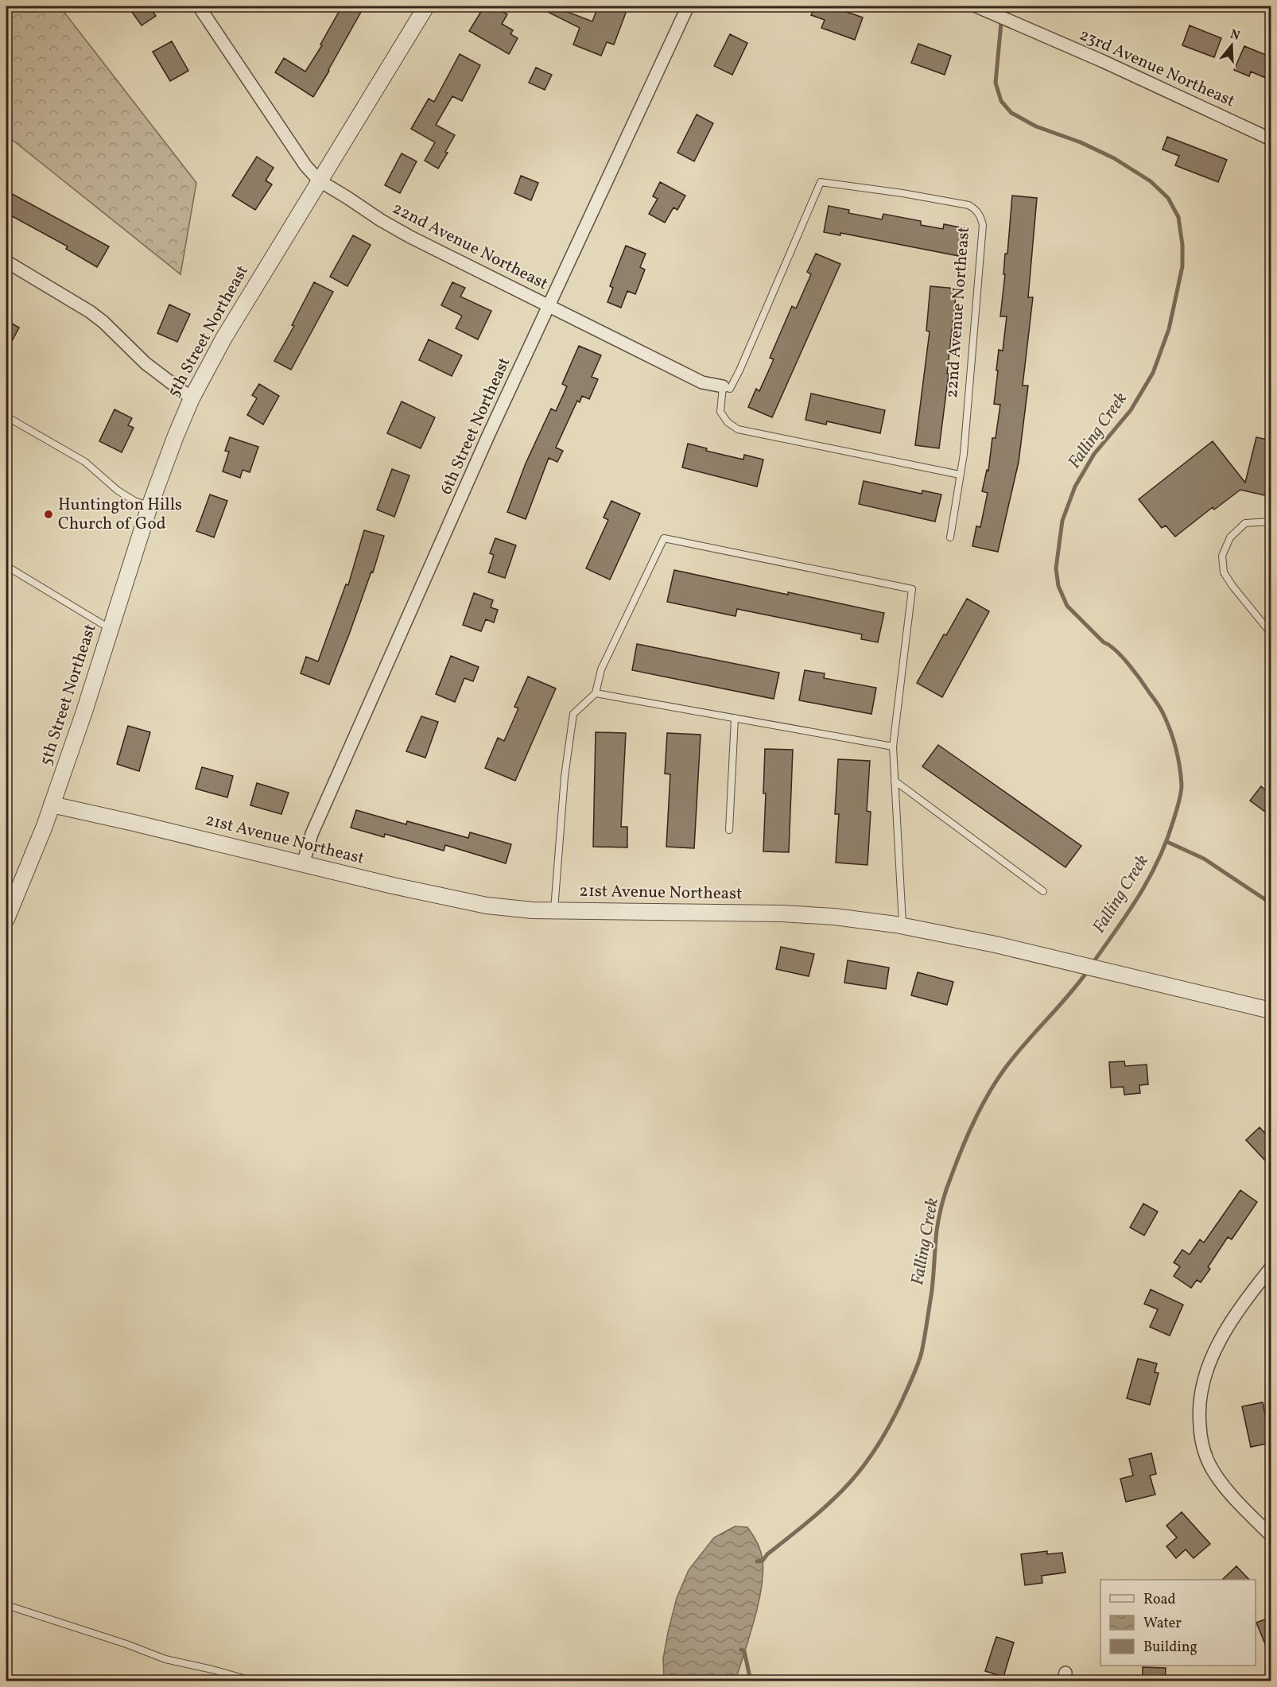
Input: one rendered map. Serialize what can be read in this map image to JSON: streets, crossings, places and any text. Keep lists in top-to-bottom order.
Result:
{
  "streets": {
    "street": [
      "23rd Avenue Northeast",
      "22nd Avenue Northeast",
      "5th Street Northeast",
      "6th Street Northeast",
      "21st Avenue Northeast"
    ]
  },
  "crossings": [
    ["22nd Avenue Northeast", "5th Street Northeast"],
    ["22nd Avenue Northeast", "6th Street Northeast"],
    ["5th Street Northeast", "21st Avenue Northeast"],
    ["6th Street Northeast", "21st Avenue Northeast"]
  ],
  "water": ["Falling Creek"],
  "places": ["Huntington Hills Church of God"],
  "legend": ["Road", "Water", "Building"],
  "north": "top"
}
